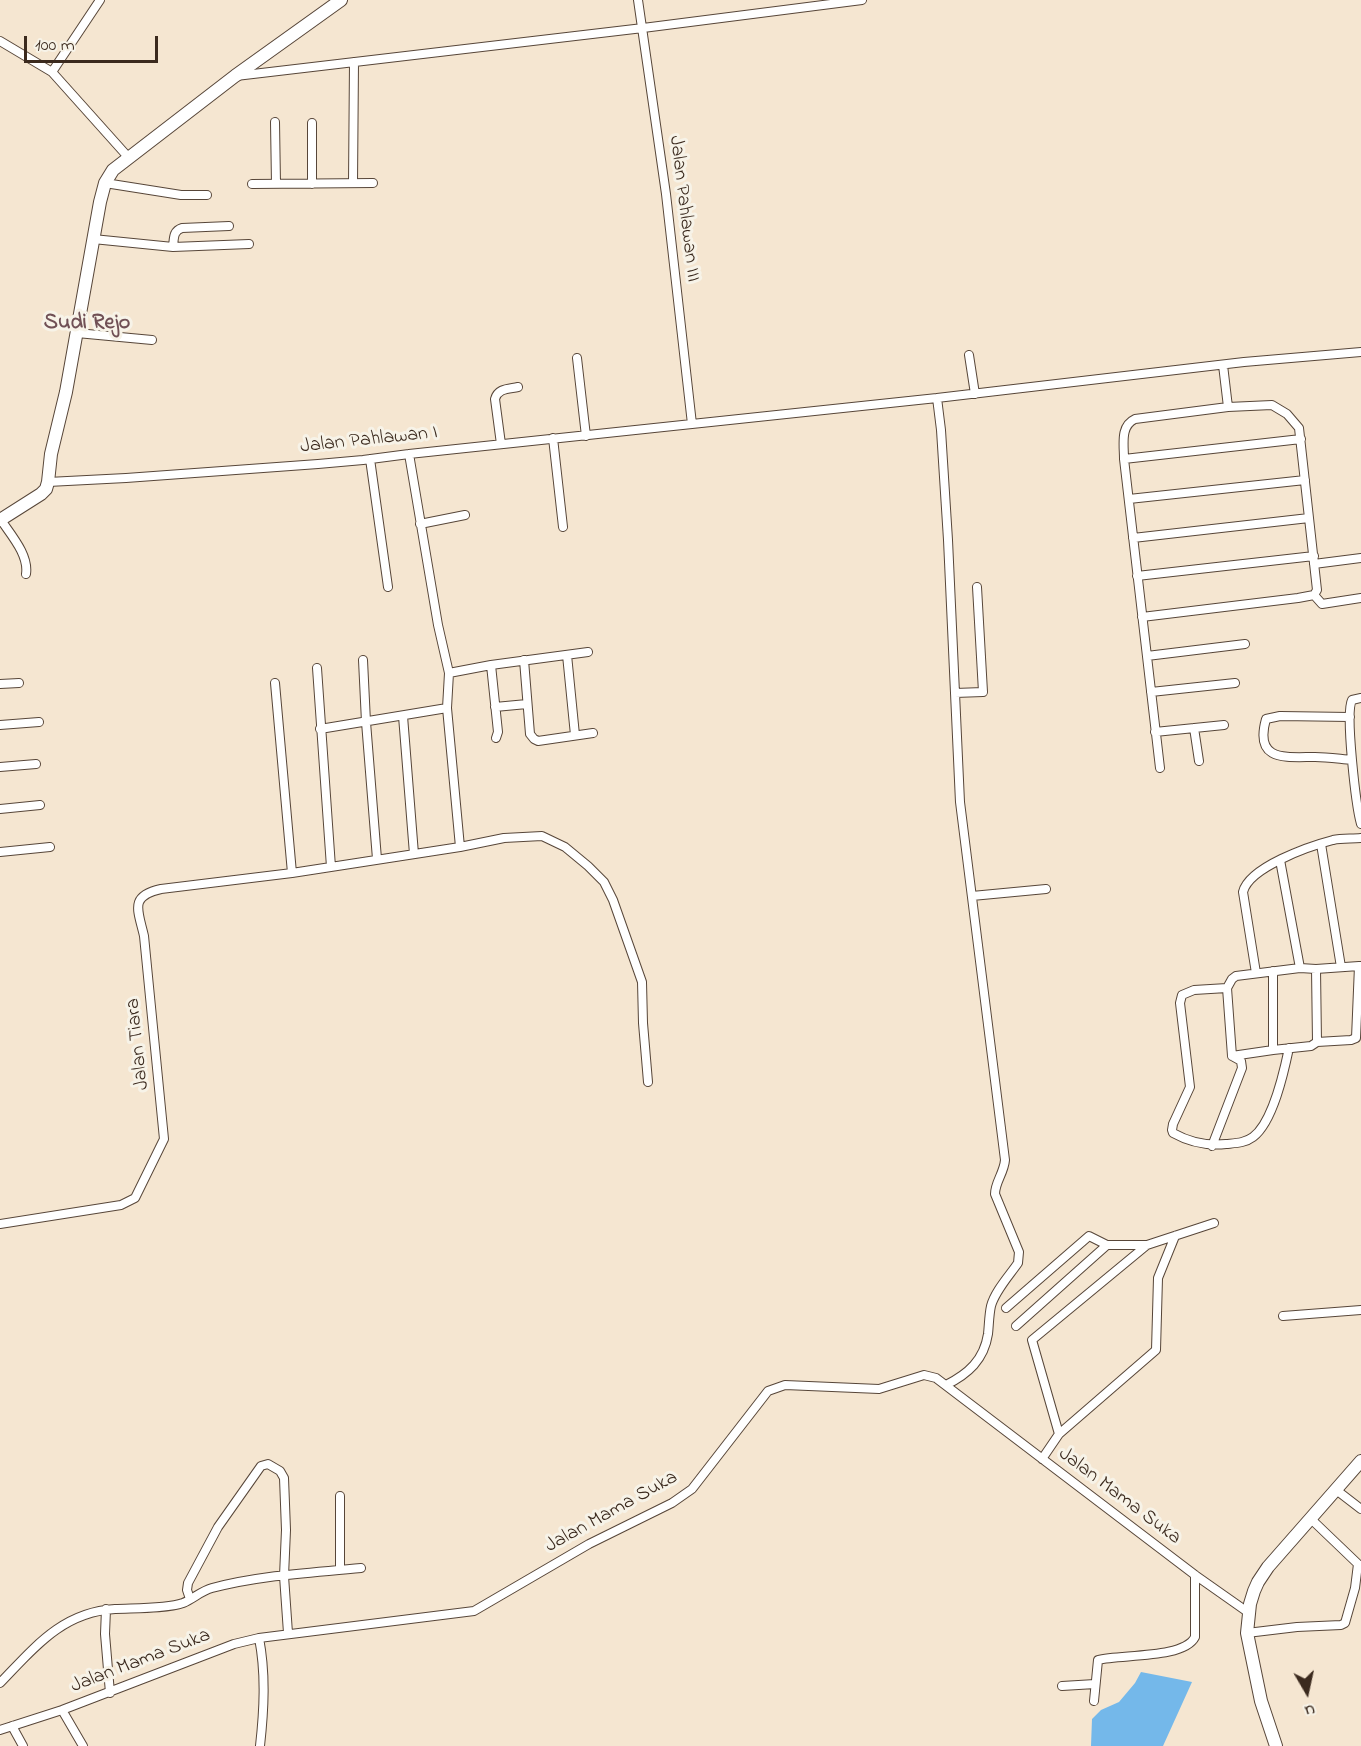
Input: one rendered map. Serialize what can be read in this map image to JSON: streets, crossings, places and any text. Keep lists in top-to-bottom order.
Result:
{
  "streets": {
    "street": [
      "Jalan Pahlawan III",
      "Jalan Pahlawan I",
      "Jalan Tiara",
      "Jalan Mama Suka"
    ]
  },
  "crossings": [
    ["Jalan Pahlawan III", "Jalan Pahlawan I"]
  ],
  "districts": ["Sudi Rejo"],
  "scale_bar": "100 m",
  "north": "bottom"
}
